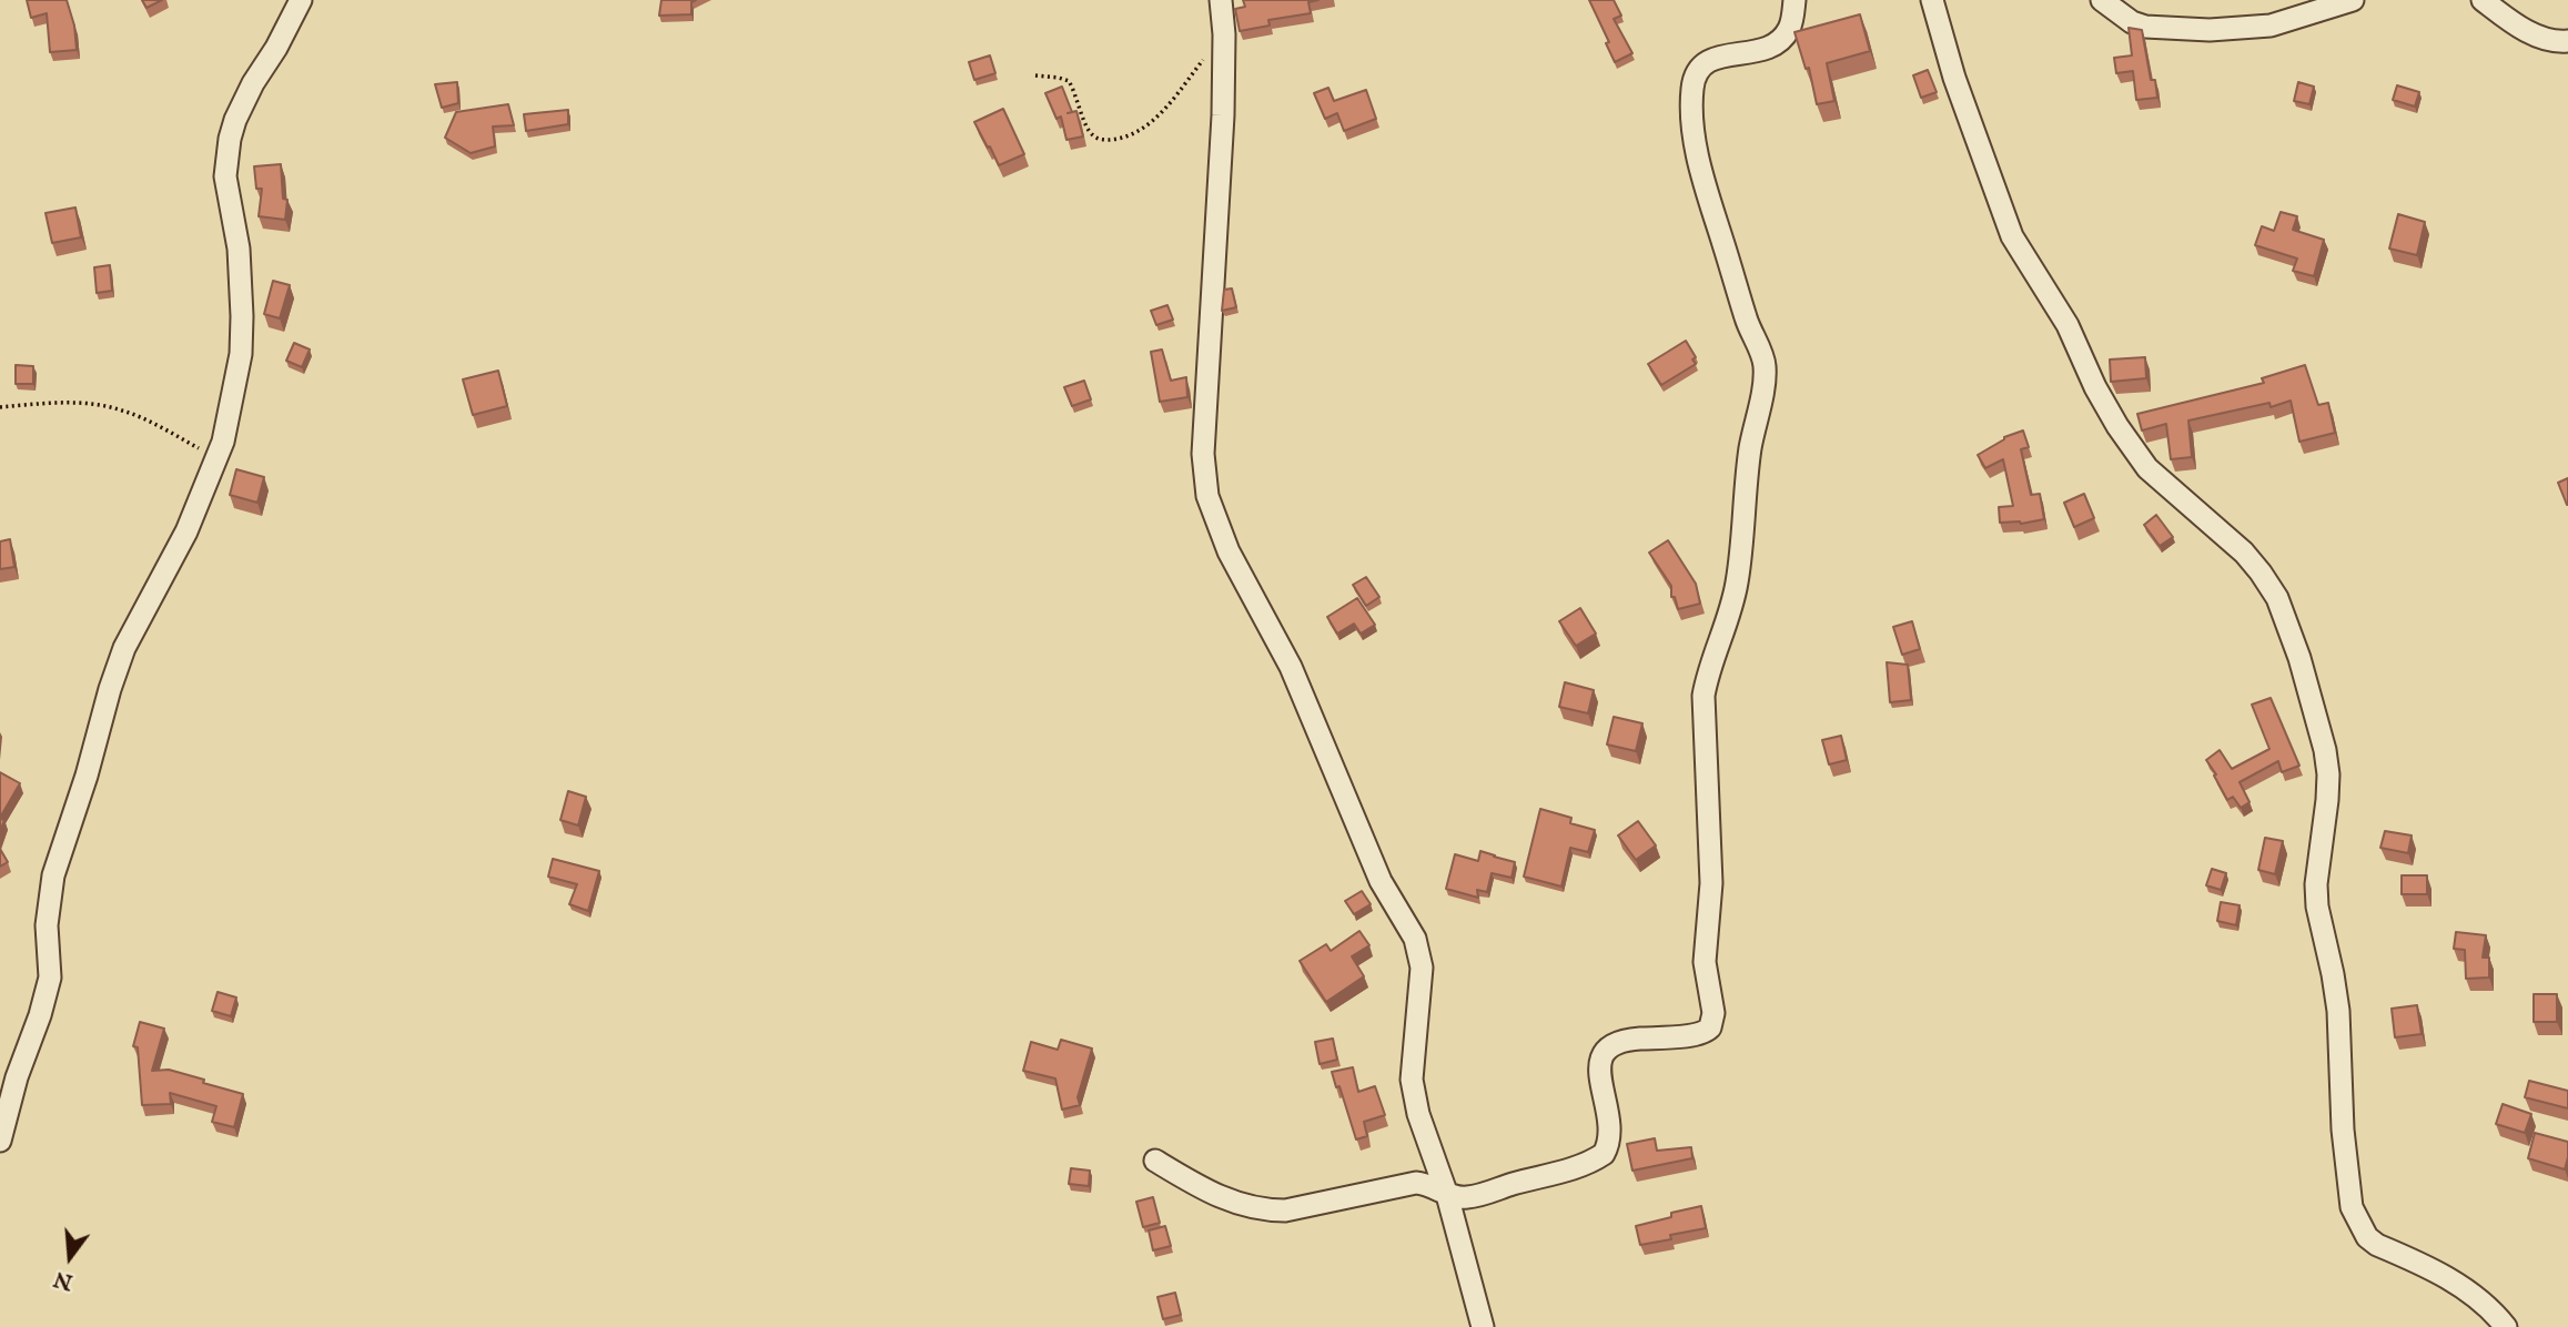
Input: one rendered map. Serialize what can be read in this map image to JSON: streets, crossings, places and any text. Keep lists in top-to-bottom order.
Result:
{
  "north": "bottom"
}
